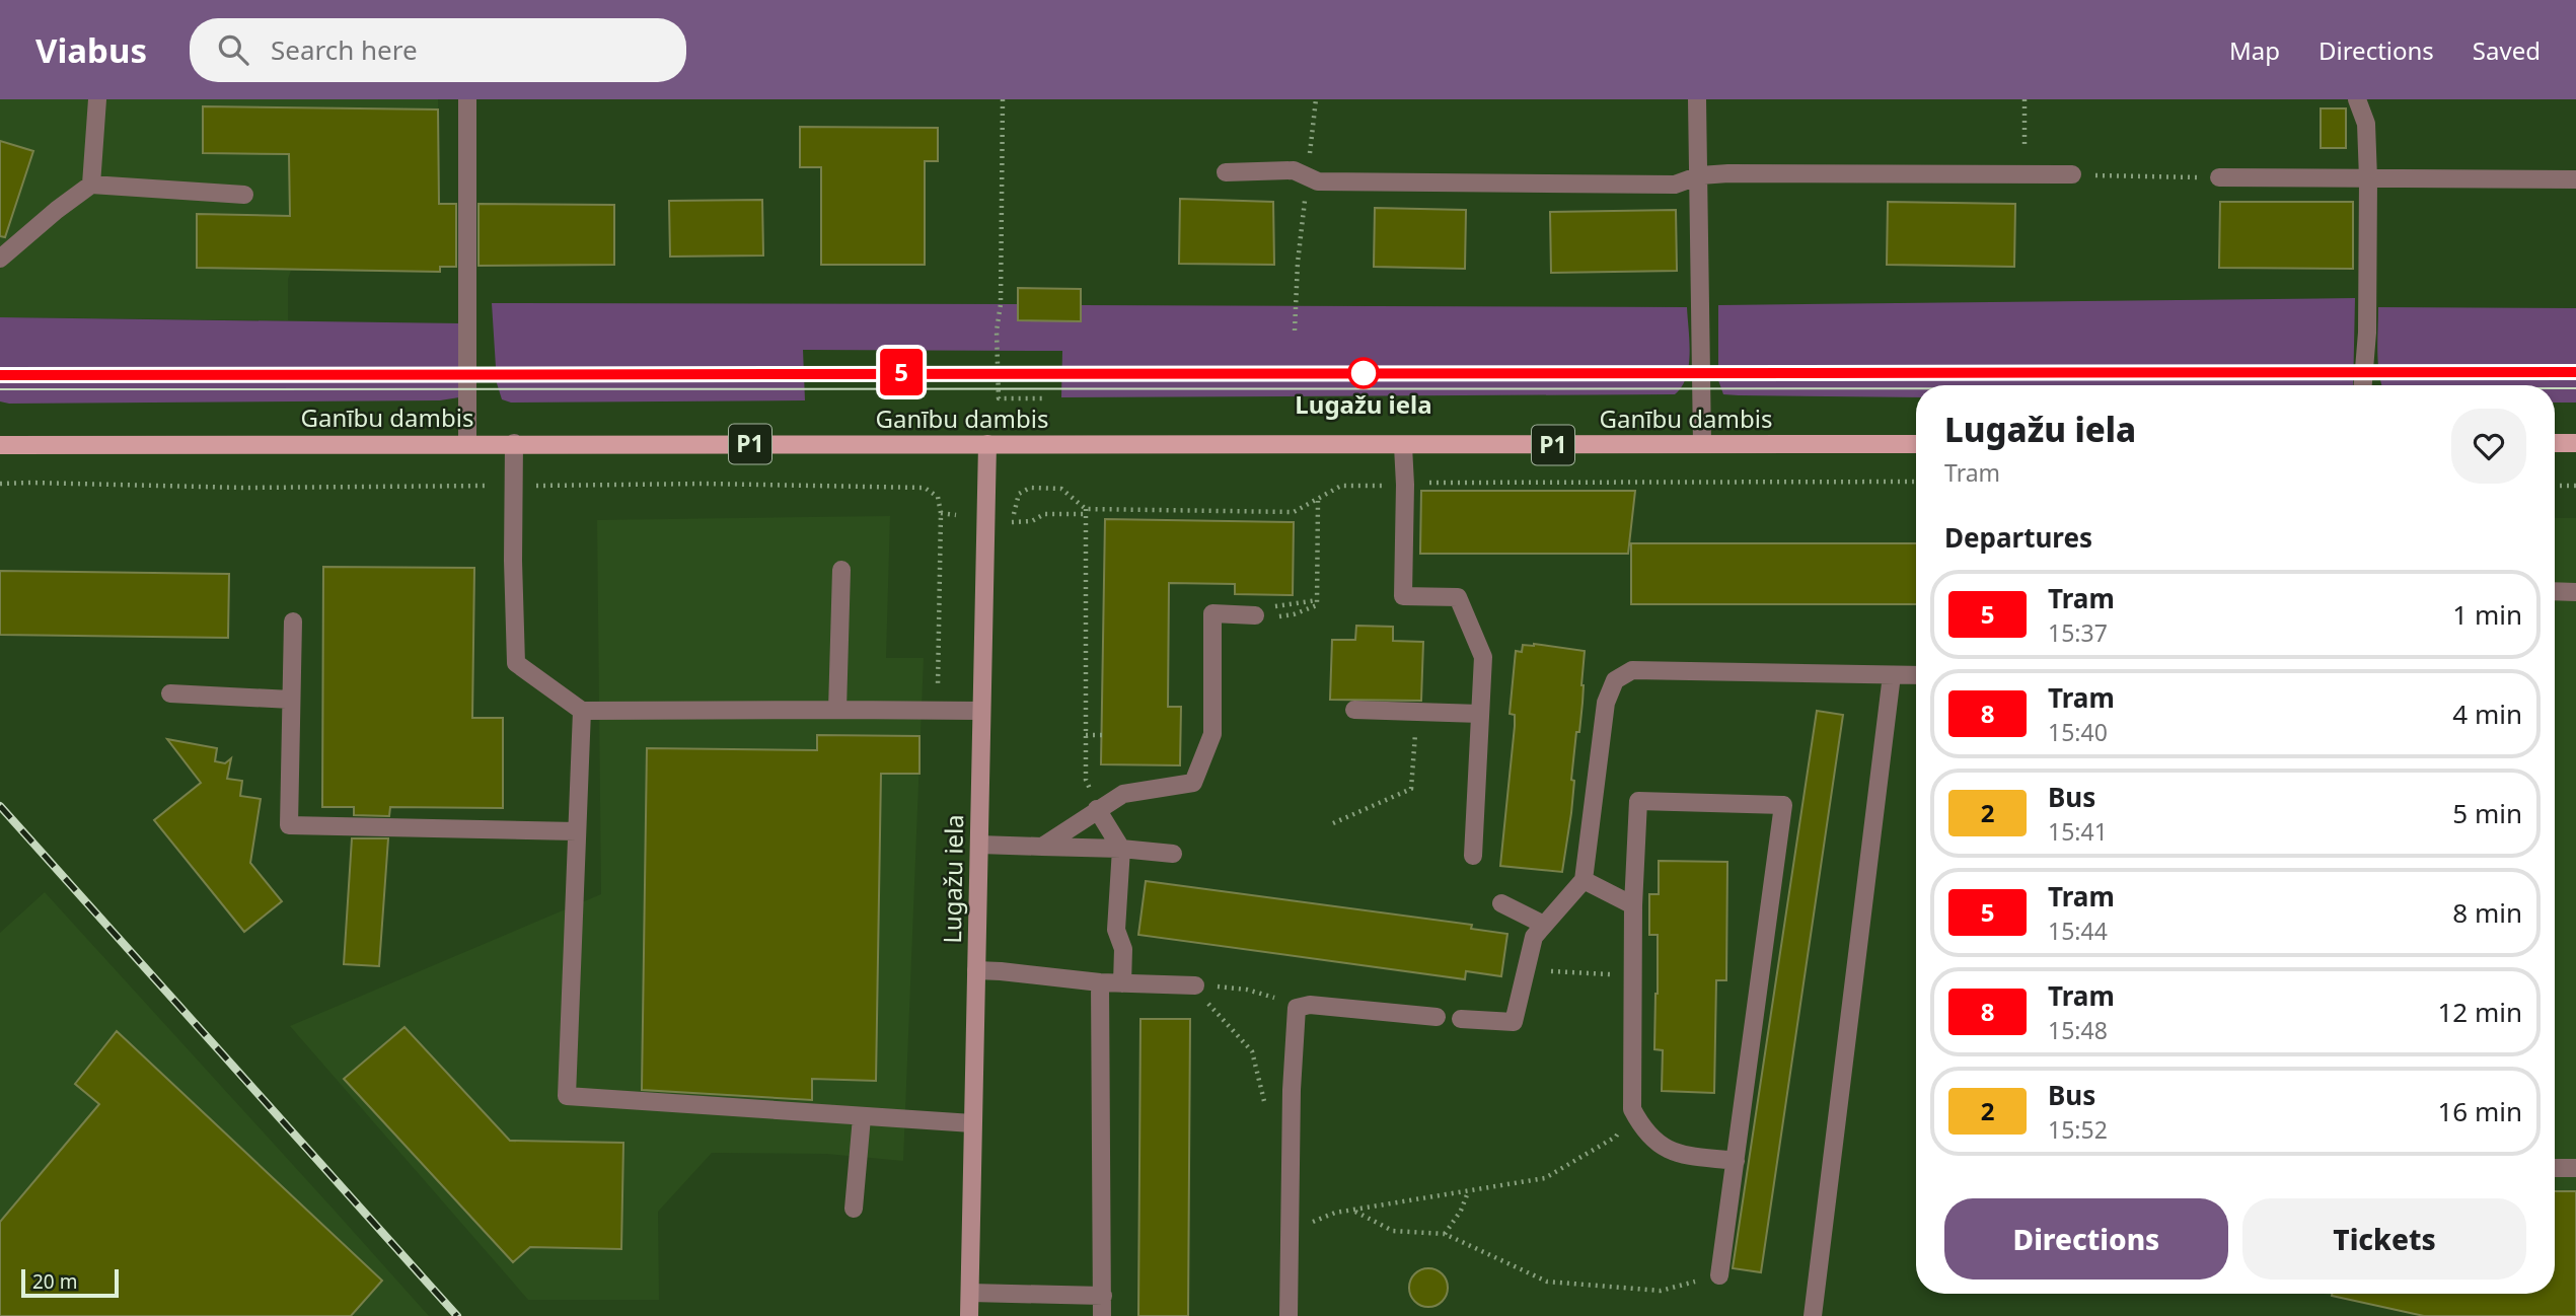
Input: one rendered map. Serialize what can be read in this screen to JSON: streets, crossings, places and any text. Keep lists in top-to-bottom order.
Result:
{
  "streets": {
    "main road": ["Ganību dambis", "P1"],
    "street": ["Lugažu iela"]
  },
  "crossings": [
    ["Ganību dambis", "Lugažu iela"]
  ],
  "places": ["Lugažu iela"],
  "lines": ["tram line 5"],
  "scale_bar": "20 m",
  "page": {
    "header": "Viabus",
    "search": "Search here",
    "nav": ["Map", "Directions", "Saved"],
    "on_map": "5",
    "heading": [
      ["Lugažu iela", "Tram"],
      "Departures"
    ],
    "list": [
      {
        "mark": "5",
        "name": "Tram",
        "note": "15:37",
        "value": "1 min"
      },
      {
        "mark": "8",
        "name": "Tram",
        "note": "15:40",
        "value": "4 min"
      },
      {
        "mark": "2",
        "name": "Bus",
        "note": "15:41",
        "value": "5 min"
      },
      {
        "mark": "5",
        "name": "Tram",
        "note": "15:44",
        "value": "8 min"
      },
      {
        "mark": "8",
        "name": "Tram",
        "note": "15:48",
        "value": "12 min"
      },
      {
        "mark": "2",
        "name": "Bus",
        "note": "15:52",
        "value": "16 min"
      }
    ],
    "buttons": ["Directions", "Tickets"],
    "scale": "20 m"
  }
}
